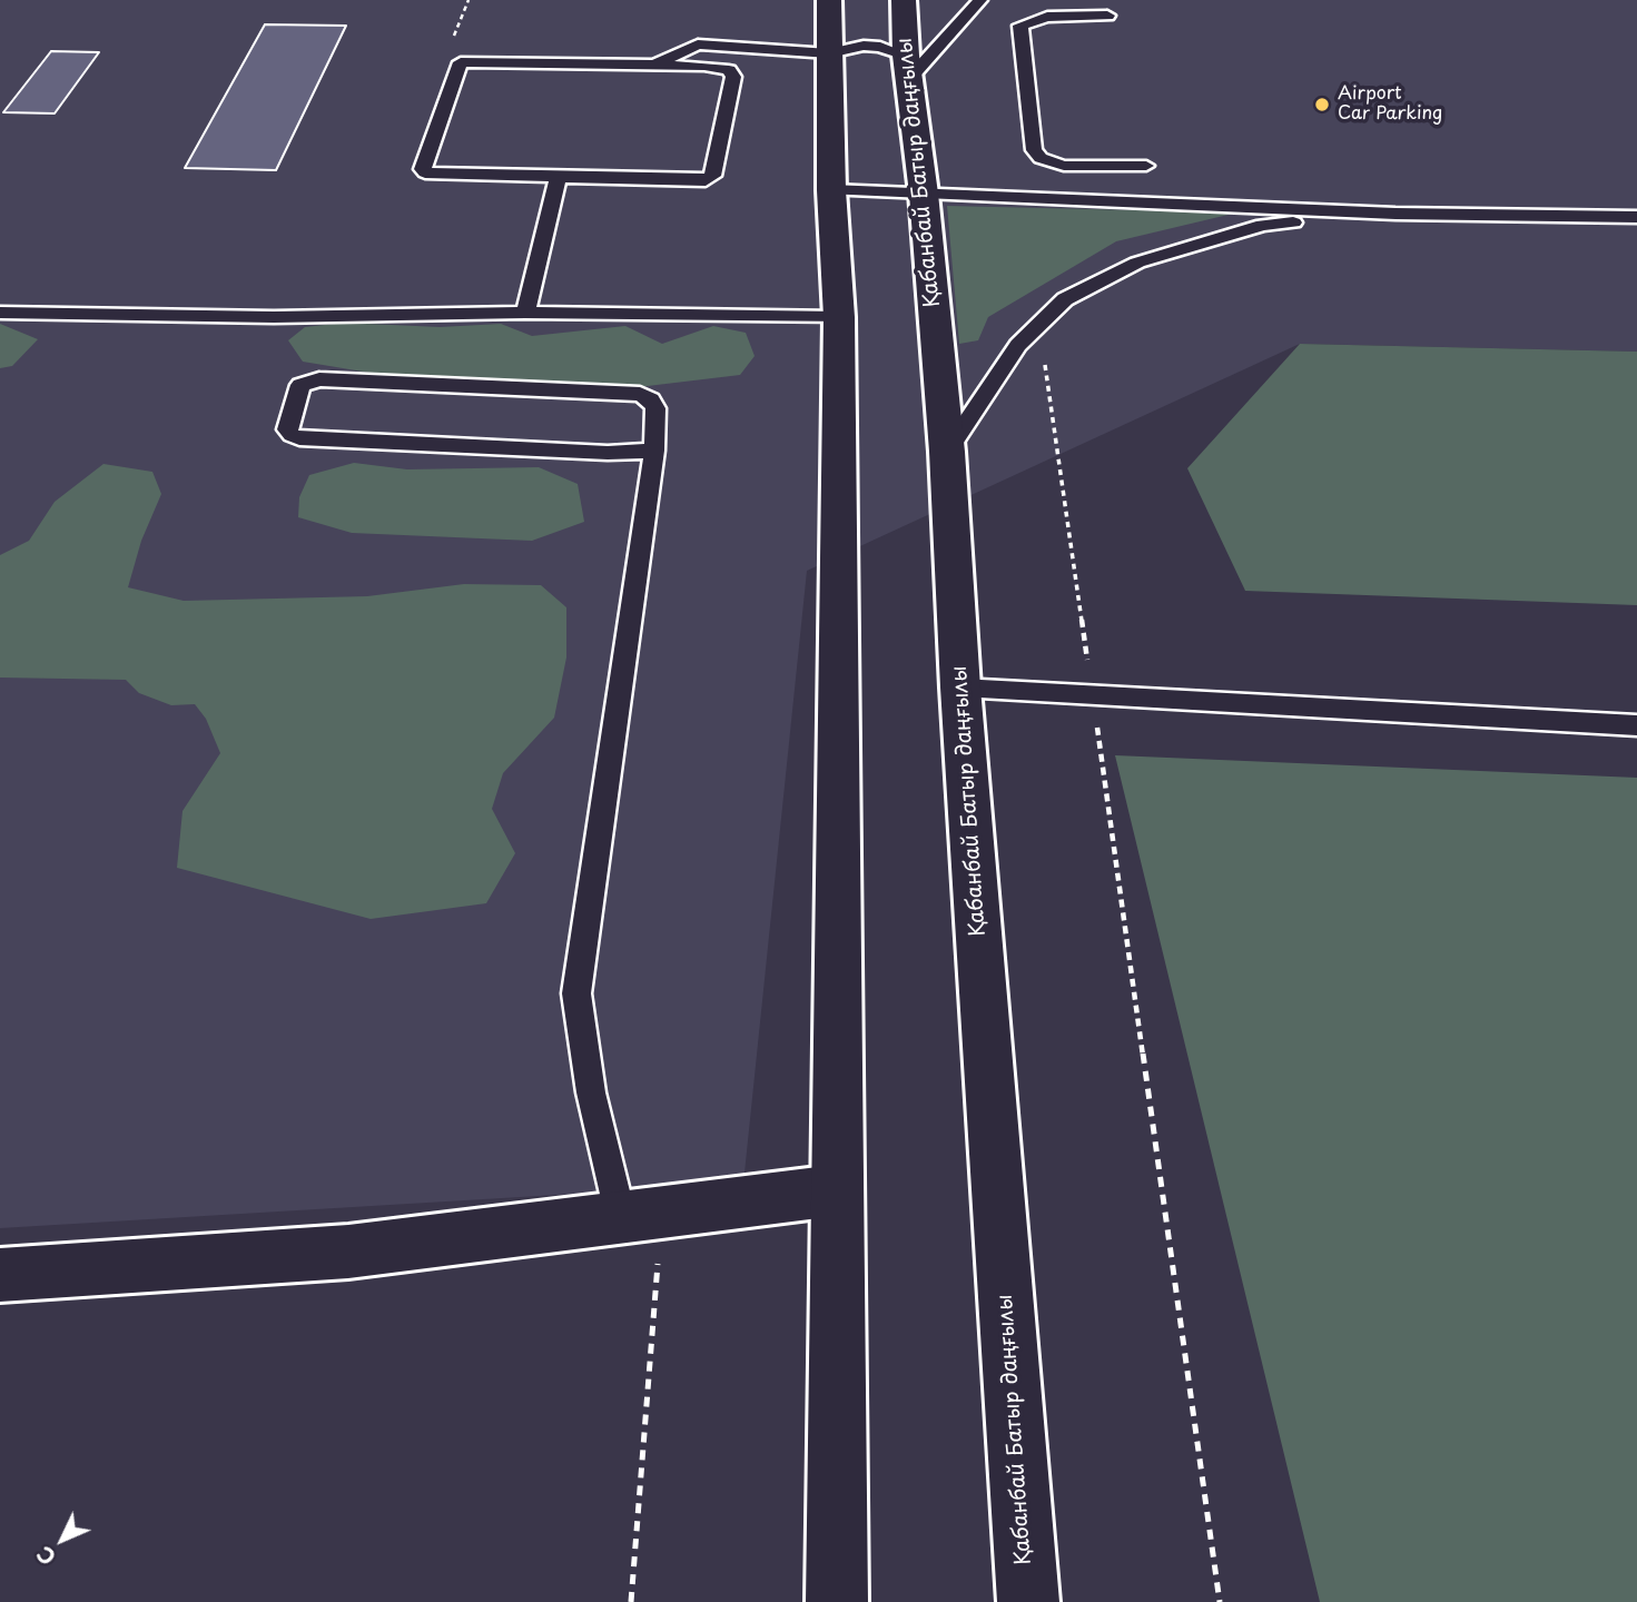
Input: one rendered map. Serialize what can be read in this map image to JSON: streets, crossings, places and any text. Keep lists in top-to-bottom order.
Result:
{
  "streets": {
    "main road": ["Қабанбай Батыр даңғылы"]
  },
  "places": ["Airport Car Parking"],
  "north": "bottom left"
}
